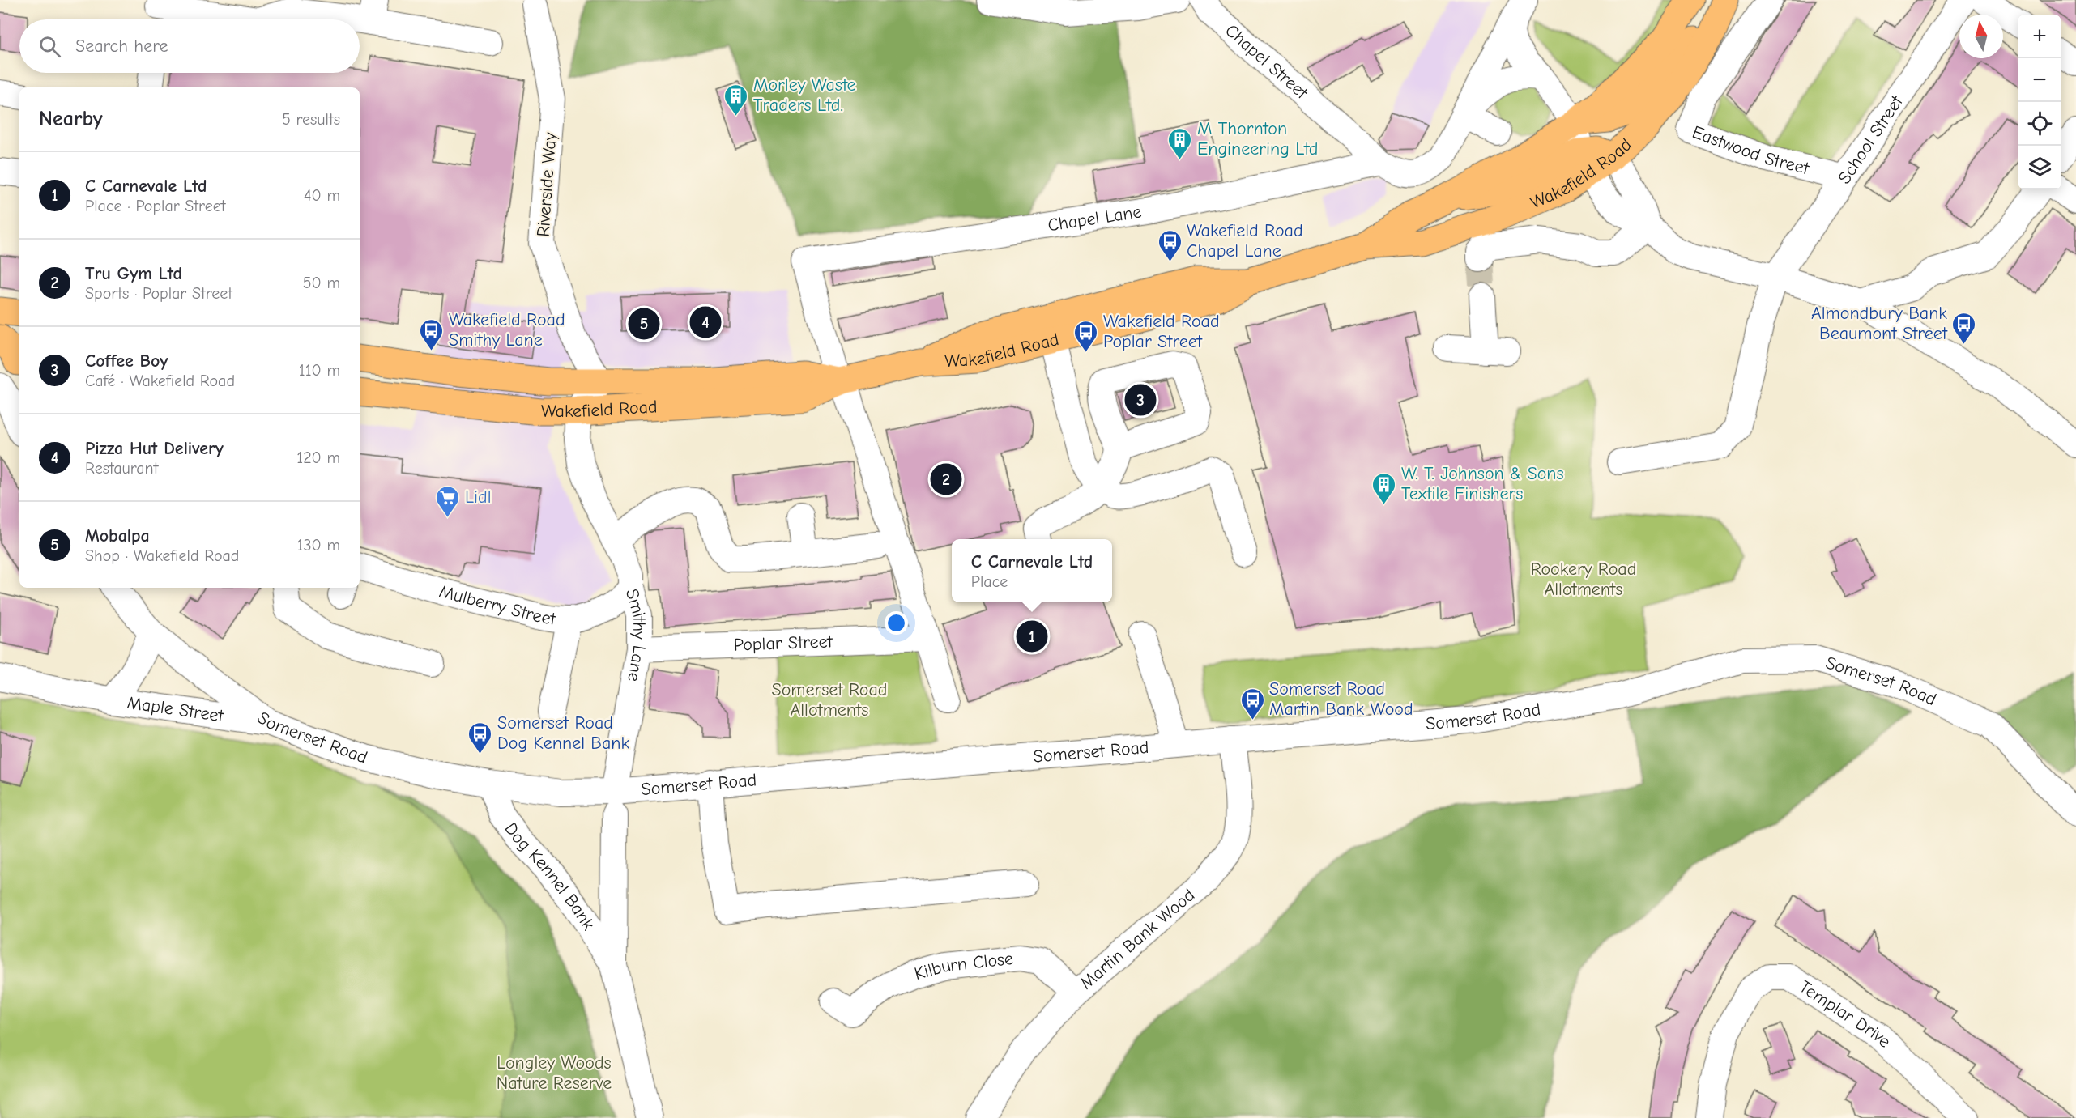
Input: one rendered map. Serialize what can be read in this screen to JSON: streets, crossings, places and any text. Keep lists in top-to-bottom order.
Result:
{
  "streets": {
    "highway": ["Wakefield Road"],
    "street": [
      "Chapel Street",
      "School Street",
      "Eastwood Street",
      "Riverside Way",
      "Chapel Lane",
      "Mulberry Street",
      "Smithy Lane",
      "Poplar Street",
      "Somerset Road",
      "Maple Street",
      "Dog Kennel Bank",
      "Martin Bank Wood",
      "Kilburn Close",
      "Templar Drive"
    ]
  },
  "crossings": [
    ["Chapel Street", "Chapel Lane"],
    ["School Street", "Eastwood Street"],
    ["Wakefield Road", "Riverside Way"],
    ["Wakefield Road", "Chapel Lane"],
    ["Wakefield Road", "Smithy Lane"],
    ["Riverside Way", "Smithy Lane"],
    ["Mulberry Street", "Smithy Lane"],
    ["Smithy Lane", "Poplar Street"],
    ["Smithy Lane", "Somerset Road"],
    ["Smithy Lane", "Dog Kennel Bank"],
    ["Somerset Road", "Maple Street"],
    ["Somerset Road", "Dog Kennel Bank"],
    ["Somerset Road", "Martin Bank Wood"],
    ["Martin Bank Wood", "Kilburn Close"]
  ],
  "parks": ["Rookery Road Allotments", "Somerset Road Allotments", "Longley Woods Nature Reserve"],
  "places": {
    "building": ["Morley Waste Traders Ltd.", "M Thornton Engineering Ltd", "W. T. Johnson & Sons Textile Finishers"],
    "bus stop": [
      "Wakefield Road Chapel Lane",
      "Almondbury Bank Beaumont Street",
      "Wakefield Road Smithy Lane",
      "Wakefield Road Poplar Street",
      "Somerset Road Martin Bank Wood",
      "Somerset Road Dog Kennel Bank"
    ],
    "supermarket": ["Lidl"]
  },
  "north": "top",
  "page": {
    "map_buttons": ["+", "−"],
    "search": "Search here",
    "heading": ["Nearby", "5 results"],
    "list": [
      {
        "mark": "1",
        "name": "C Carnevale Ltd",
        "note": "Place · Poplar Street",
        "value": "40 m"
      },
      {
        "mark": "2",
        "name": "Tru Gym Ltd",
        "note": "Sports · Poplar Street",
        "value": "50 m"
      },
      {
        "mark": "3",
        "name": "Coffee Boy",
        "note": "Café · Wakefield Road",
        "value": "110 m"
      },
      {
        "mark": "4",
        "name": "Pizza Hut Delivery",
        "note": "Restaurant",
        "value": "120 m"
      },
      {
        "mark": "5",
        "name": "Mobalpa",
        "note": "Shop · Wakefield Road",
        "value": "130 m"
      }
    ],
    "pins": [
      "4",
      "5",
      "3",
      "2",
      "1"
    ],
    "popup": ["C Carnevale Ltd", "Place"]
  }
}
